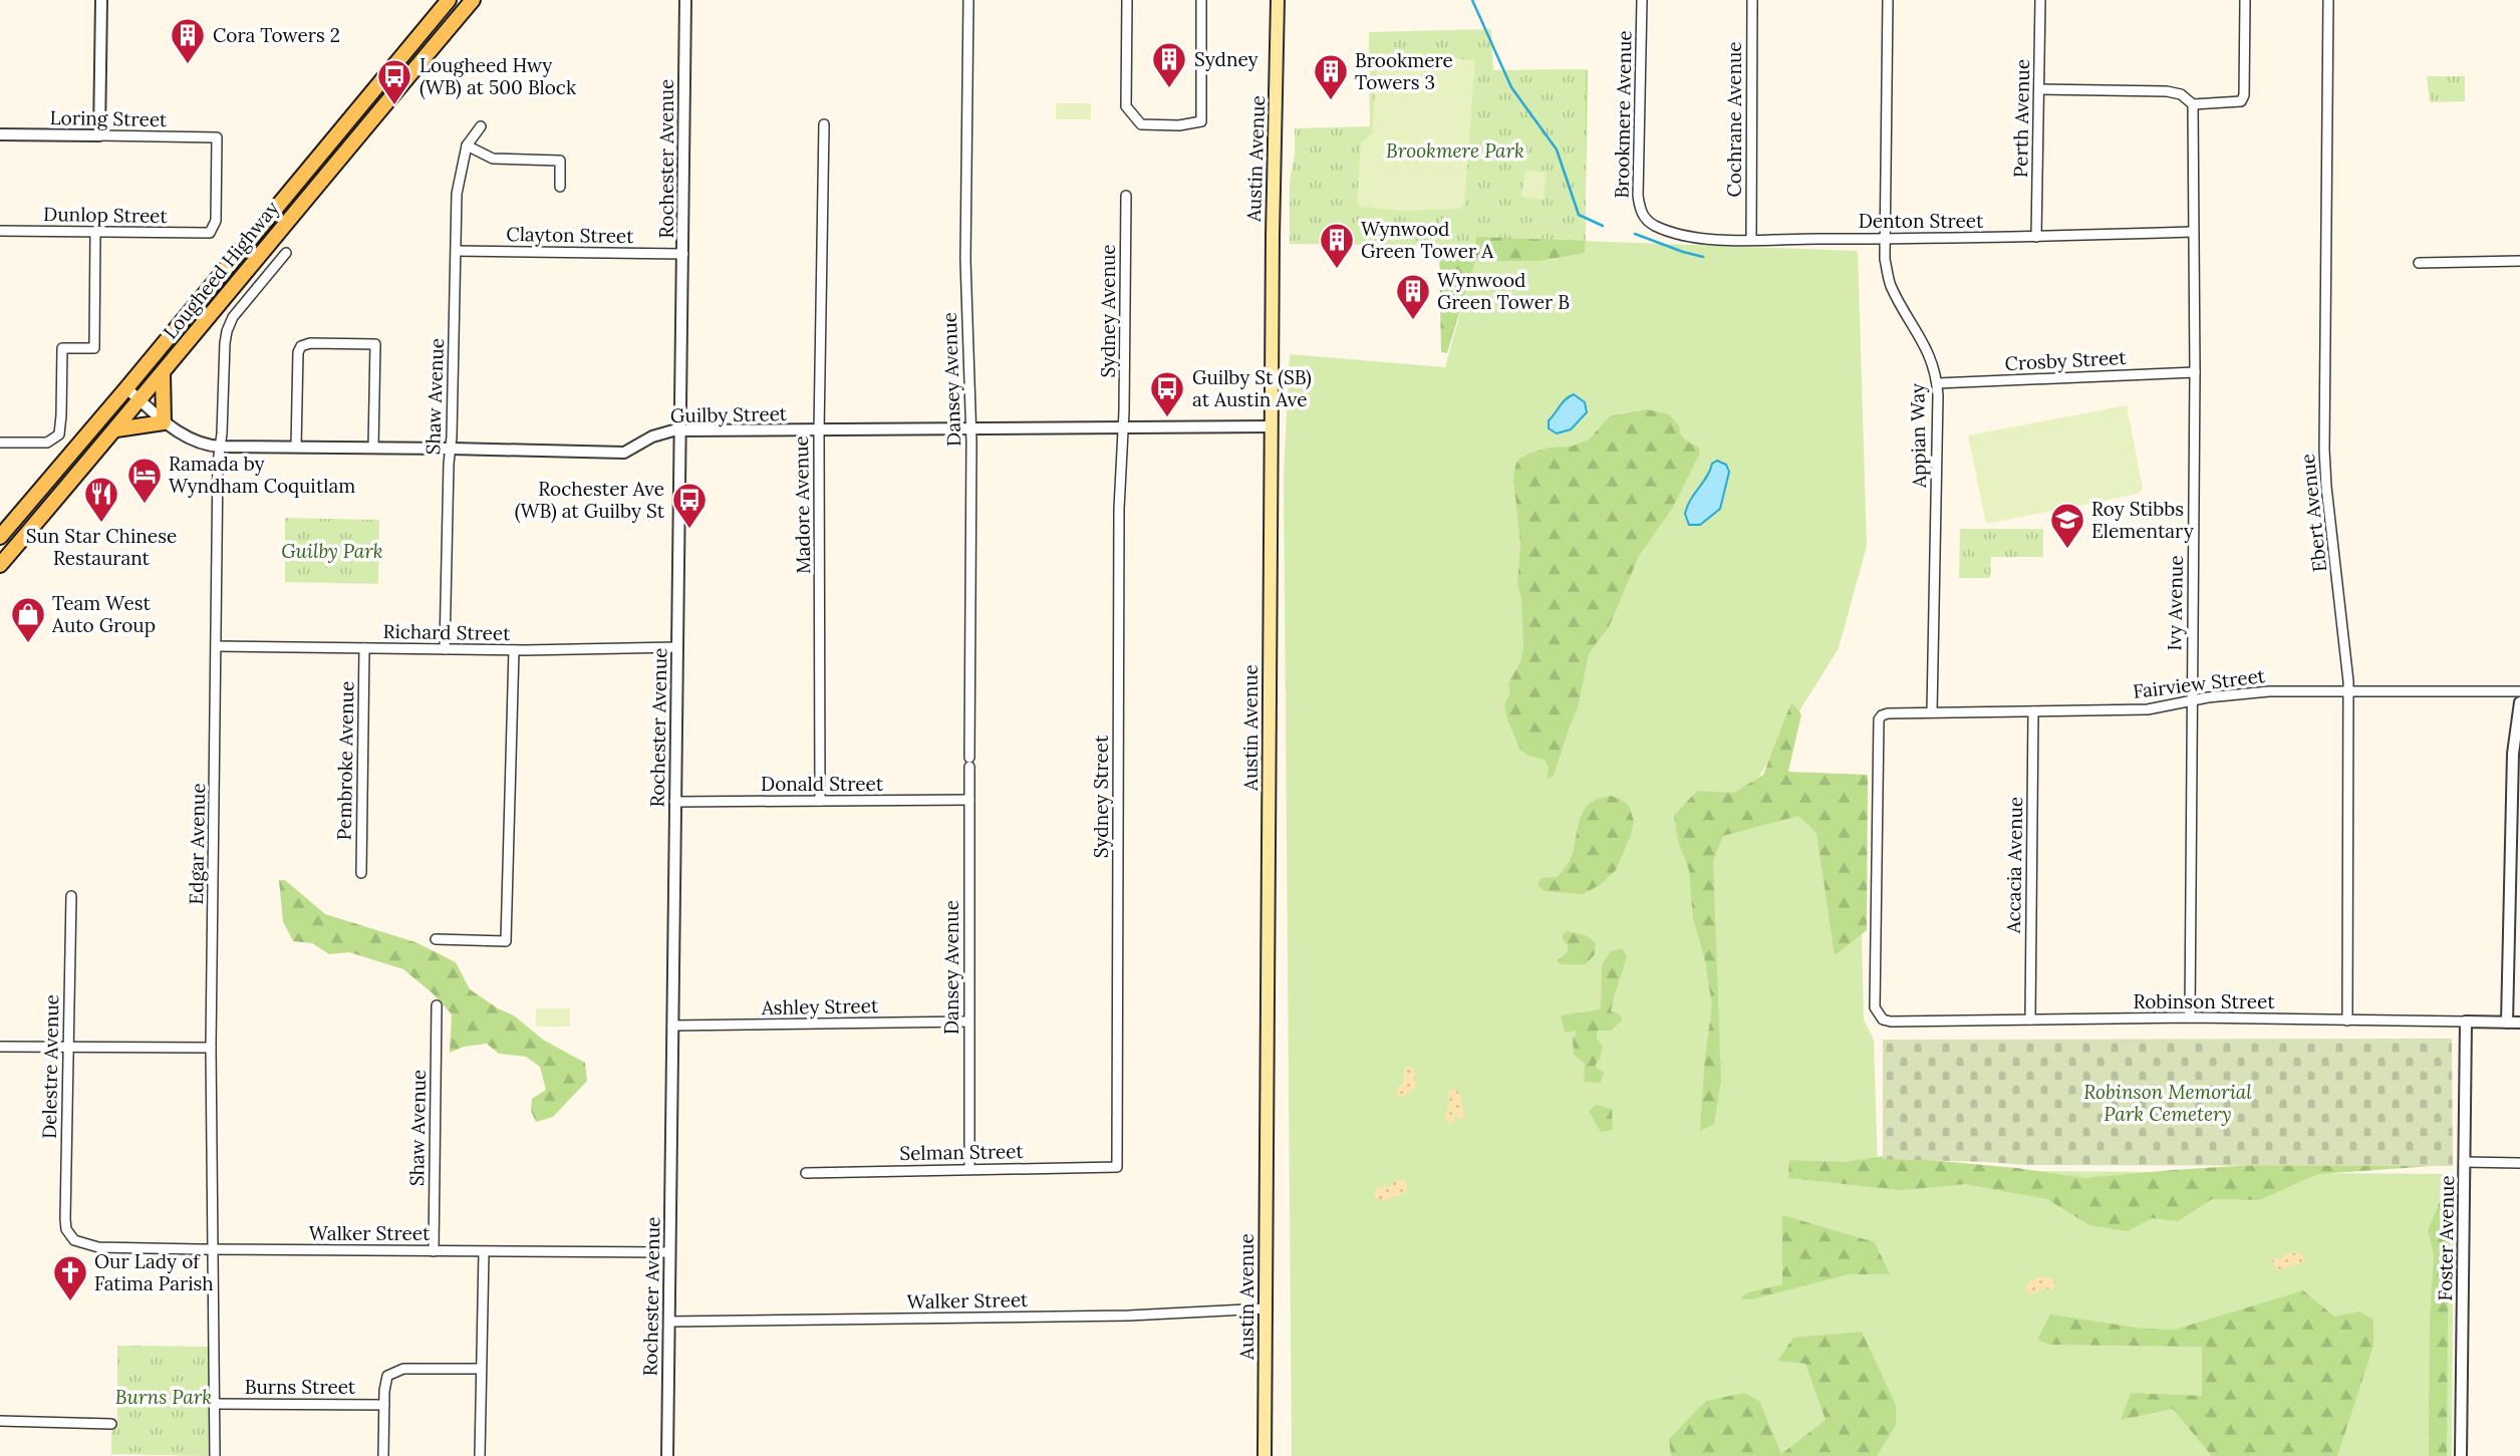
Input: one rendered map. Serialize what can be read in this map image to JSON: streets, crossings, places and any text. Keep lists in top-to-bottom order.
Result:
{
  "streets": {
    "main road": ["Austin Avenue", "Lougheed Highway"],
    "street": [
      "Brookmere Avenue",
      "Loring Street",
      "Perth Avenue",
      "Cochrane Avenue",
      "Rochester Avenue",
      "Dunlop Street",
      "Denton Street",
      "Clayton Street",
      "Sydney Avenue",
      "Crosby Street",
      "Dansey Avenue",
      "Shaw Avenue",
      "Guilby Street",
      "Appian Way",
      "Madore Avenue",
      "Ebert Avenue",
      "Ivy Avenue",
      "Richard Street",
      "Fairview Street",
      "Pembroke Avenue",
      "Donald Street",
      "Sydney Street",
      "Edgar Avenue",
      "Accacia Avenue",
      "Robinson Street",
      "Ashley Street",
      "Delestre Avenue",
      "Selman Street",
      "Walker Street",
      "Foster Avenue",
      "Burns Street"
    ]
  },
  "crossings": [
    ["Brookmere Avenue", "Denton Street"],
    ["Loring Street", "Dunlop Street"],
    ["Perth Avenue", "Denton Street"],
    ["Cochrane Avenue", "Denton Street"],
    ["Rochester Avenue", "Clayton Street"],
    ["Rochester Avenue", "Guilby Street"],
    ["Rochester Avenue", "Richard Street"],
    ["Rochester Avenue", "Donald Street"],
    ["Rochester Avenue", "Ashley Street"],
    ["Rochester Avenue", "Walker Street"],
    ["Austin Avenue", "Guilby Street"],
    ["Austin Avenue", "Walker Street"],
    ["Denton Street", "Appian Way"],
    ["Denton Street", "Ivy Avenue"],
    ["Clayton Street", "Shaw Avenue"],
    ["Lougheed Highway", "Guilby Street"],
    ["Sydney Avenue", "Guilby Street"],
    ["Sydney Avenue", "Sydney Street"],
    ["Crosby Street", "Appian Way"],
    ["Crosby Street", "Ivy Avenue"],
    ["Dansey Avenue", "Guilby Street"],
    ["Dansey Avenue", "Donald Street"],
    ["Dansey Avenue", "Ashley Street"],
    ["Dansey Avenue", "Selman Street"],
    ["Shaw Avenue", "Guilby Street"],
    ["Shaw Avenue", "Richard Street"],
    ["Shaw Avenue", "Walker Street"],
    ["Guilby Street", "Madore Avenue"],
    ["Guilby Street", "Sydney Street"],
    ["Guilby Street", "Edgar Avenue"],
    ["Appian Way", "Fairview Street"],
    ["Madore Avenue", "Donald Street"],
    ["Ebert Avenue", "Fairview Street"],
    ["Ebert Avenue", "Robinson Street"],
    ["Ivy Avenue", "Fairview Street"],
    ["Ivy Avenue", "Robinson Street"],
    ["Richard Street", "Pembroke Avenue"],
    ["Richard Street", "Edgar Avenue"],
    ["Fairview Street", "Accacia Avenue"],
    ["Fairview Street", "Robinson Street"],
    ["Sydney Street", "Selman Street"],
    ["Edgar Avenue", "Walker Street"],
    ["Edgar Avenue", "Burns Street"],
    ["Accacia Avenue", "Robinson Street"],
    ["Robinson Street", "Foster Avenue"],
    ["Delestre Avenue", "Walker Street"]
  ],
  "parks": [
    "Brookmere Park",
    "Guilby Park",
    "Robinson Memorial Park Cemetery",
    "Burns Park"
  ],
  "places": {
    "building": [
      "Cora Towers 2",
      "Sydney",
      "Brookmere Towers 3",
      "Wynwood Green Tower A",
      "Wynwood Green Tower B"
    ],
    "bus stop": ["Lougheed Hwy (WB) at 500 Block", "Guilby St (SB) at Austin Ave", "Rochester Ave (WB) at Guilby St"],
    "hotel": ["Ramada by Wyndham Coquitlam"],
    "restaurant": ["Sun Star Chinese Restaurant"],
    "school or university": ["Roy Stibbs Elementary"],
    "shop": ["Team West Auto Group"],
    "church": ["Our Lady of Fatima Parish"]
  }
}
